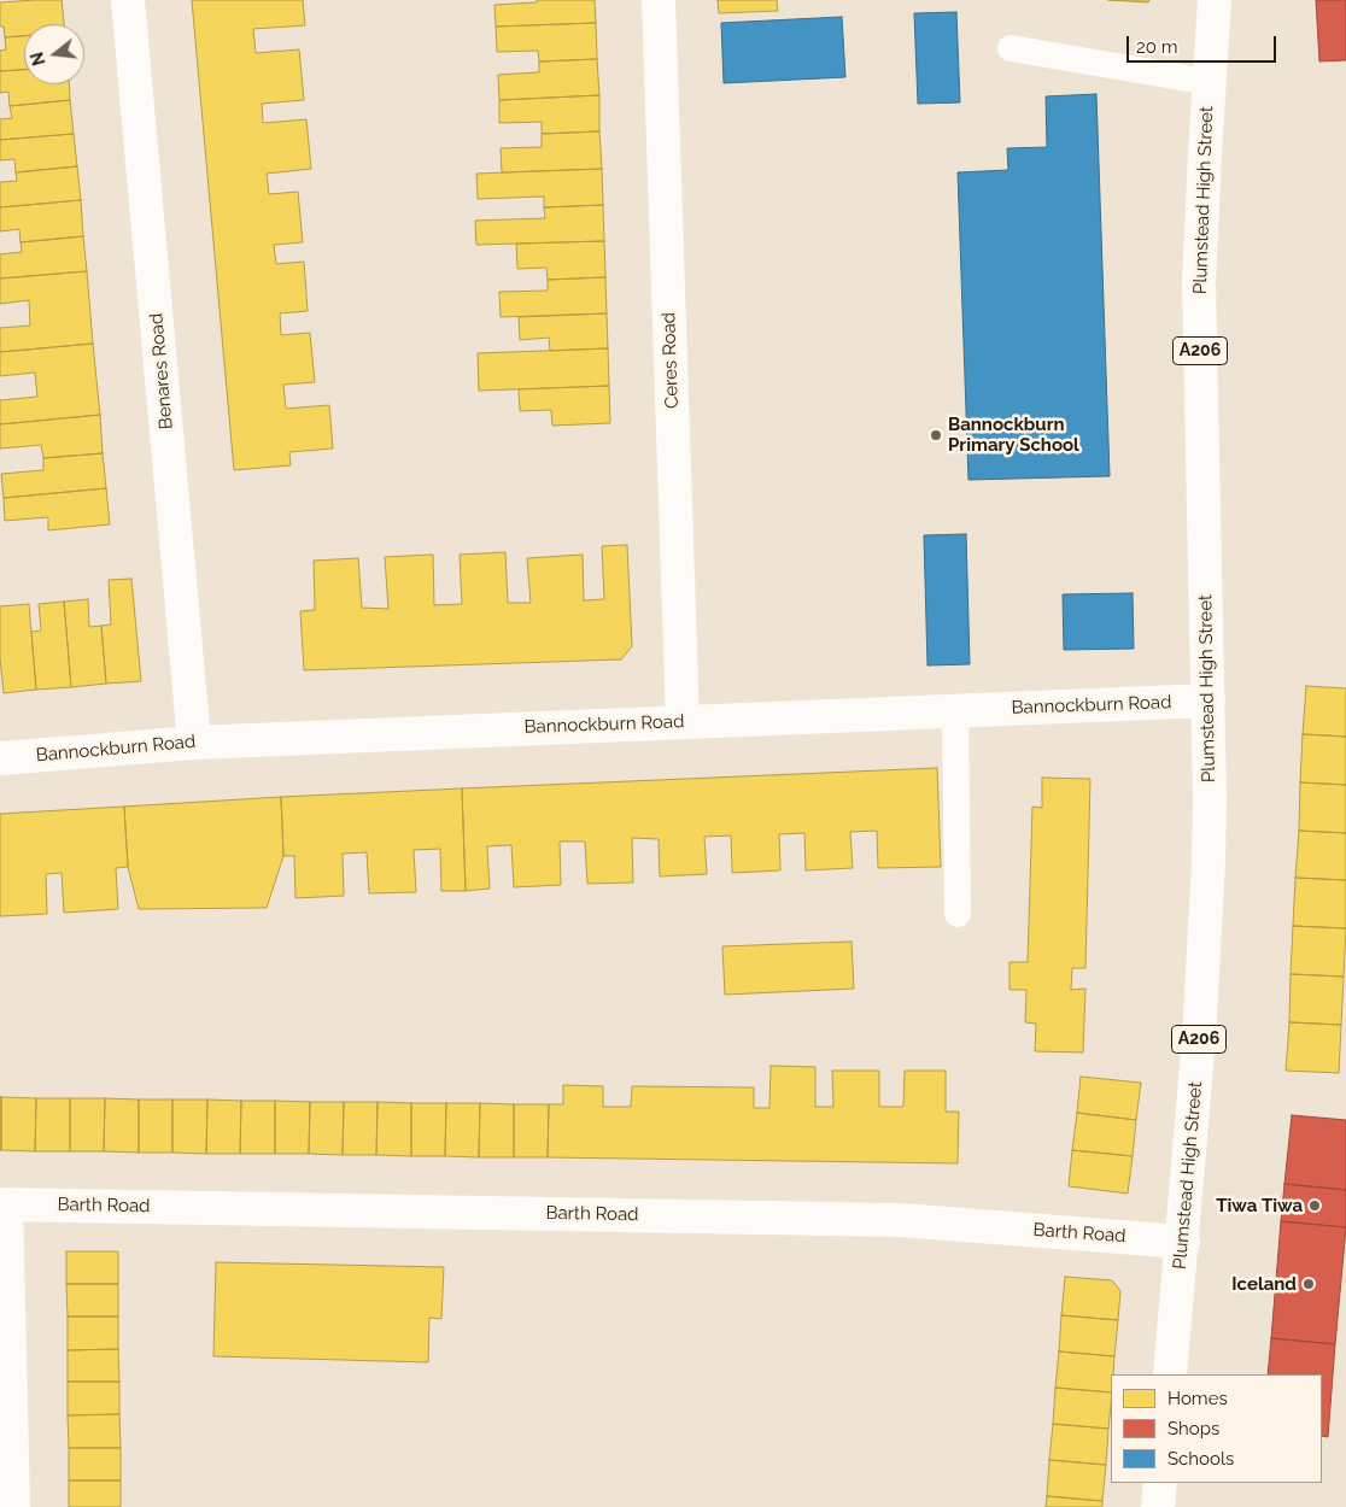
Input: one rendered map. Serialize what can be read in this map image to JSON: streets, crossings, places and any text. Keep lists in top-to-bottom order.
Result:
{
  "streets": {
    "street": [
      "Plumstead High Street",
      "A206",
      "Ceres Road",
      "Benares Road",
      "Bannockburn Road",
      "Barth Road"
    ]
  },
  "crossings": [
    ["Plumstead High Street", "Bannockburn Road"],
    ["Plumstead High Street", "Barth Road"],
    ["Ceres Road", "Bannockburn Road"],
    ["Benares Road", "Bannockburn Road"]
  ],
  "places": ["Bannockburn Primary School", "Tiwa Tiwa", "Iceland"],
  "legend": ["Homes", "Shops", "Schools"],
  "scale_bar": "20 m",
  "north": "left"
}
